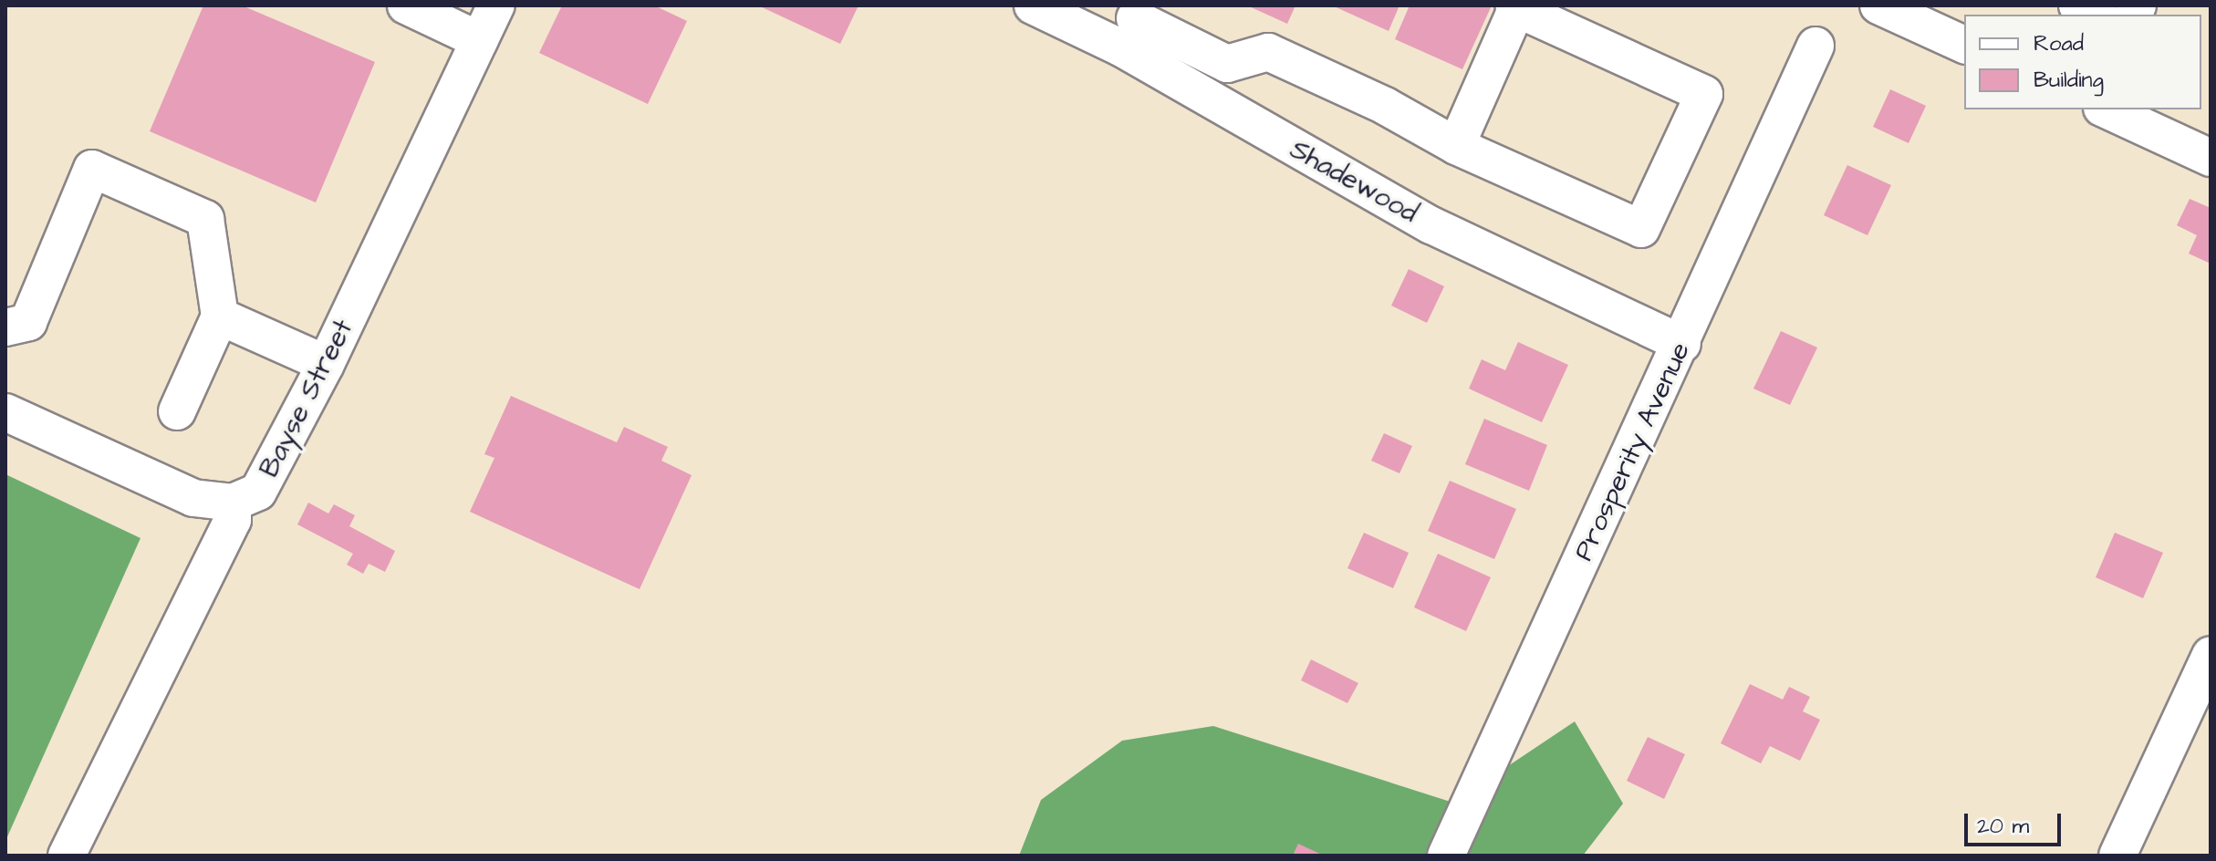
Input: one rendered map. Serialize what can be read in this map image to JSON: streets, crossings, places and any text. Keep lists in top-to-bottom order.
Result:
{
  "streets": {
    "street": ["Shadewood", "Bayse Street", "Prosperity Avenue"]
  },
  "crossings": [
    ["Shadewood", "Prosperity Avenue"]
  ],
  "legend": ["Road", "Building"],
  "scale_bar": "20 m"
}
